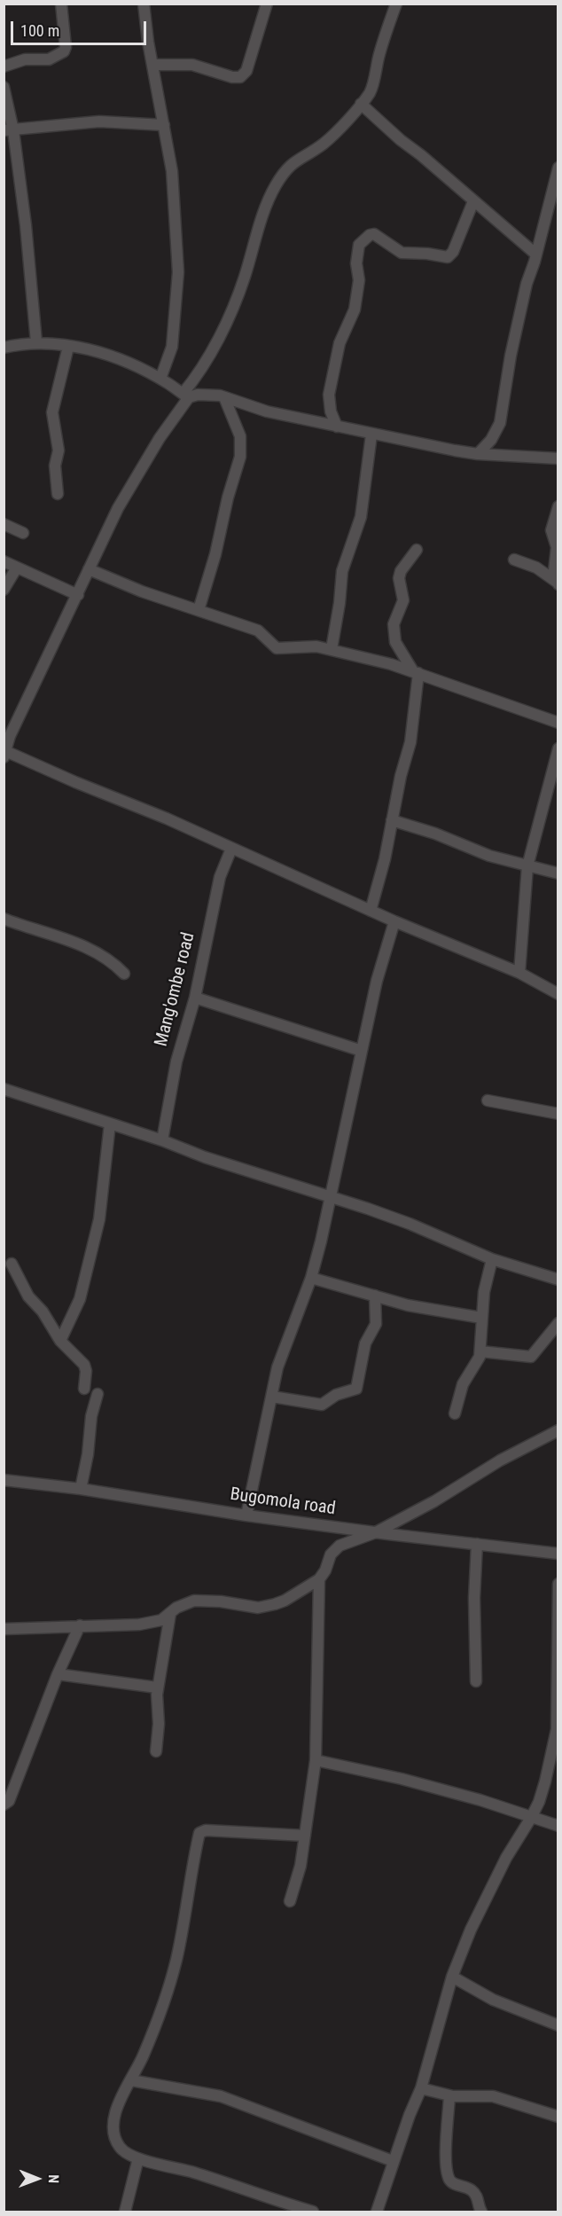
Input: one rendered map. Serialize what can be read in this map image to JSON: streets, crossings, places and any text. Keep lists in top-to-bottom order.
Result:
{
  "streets": {
    "street": ["Mang'ombe road", "Bugomola road"]
  },
  "scale_bar": "100 m",
  "north": "right"
}
